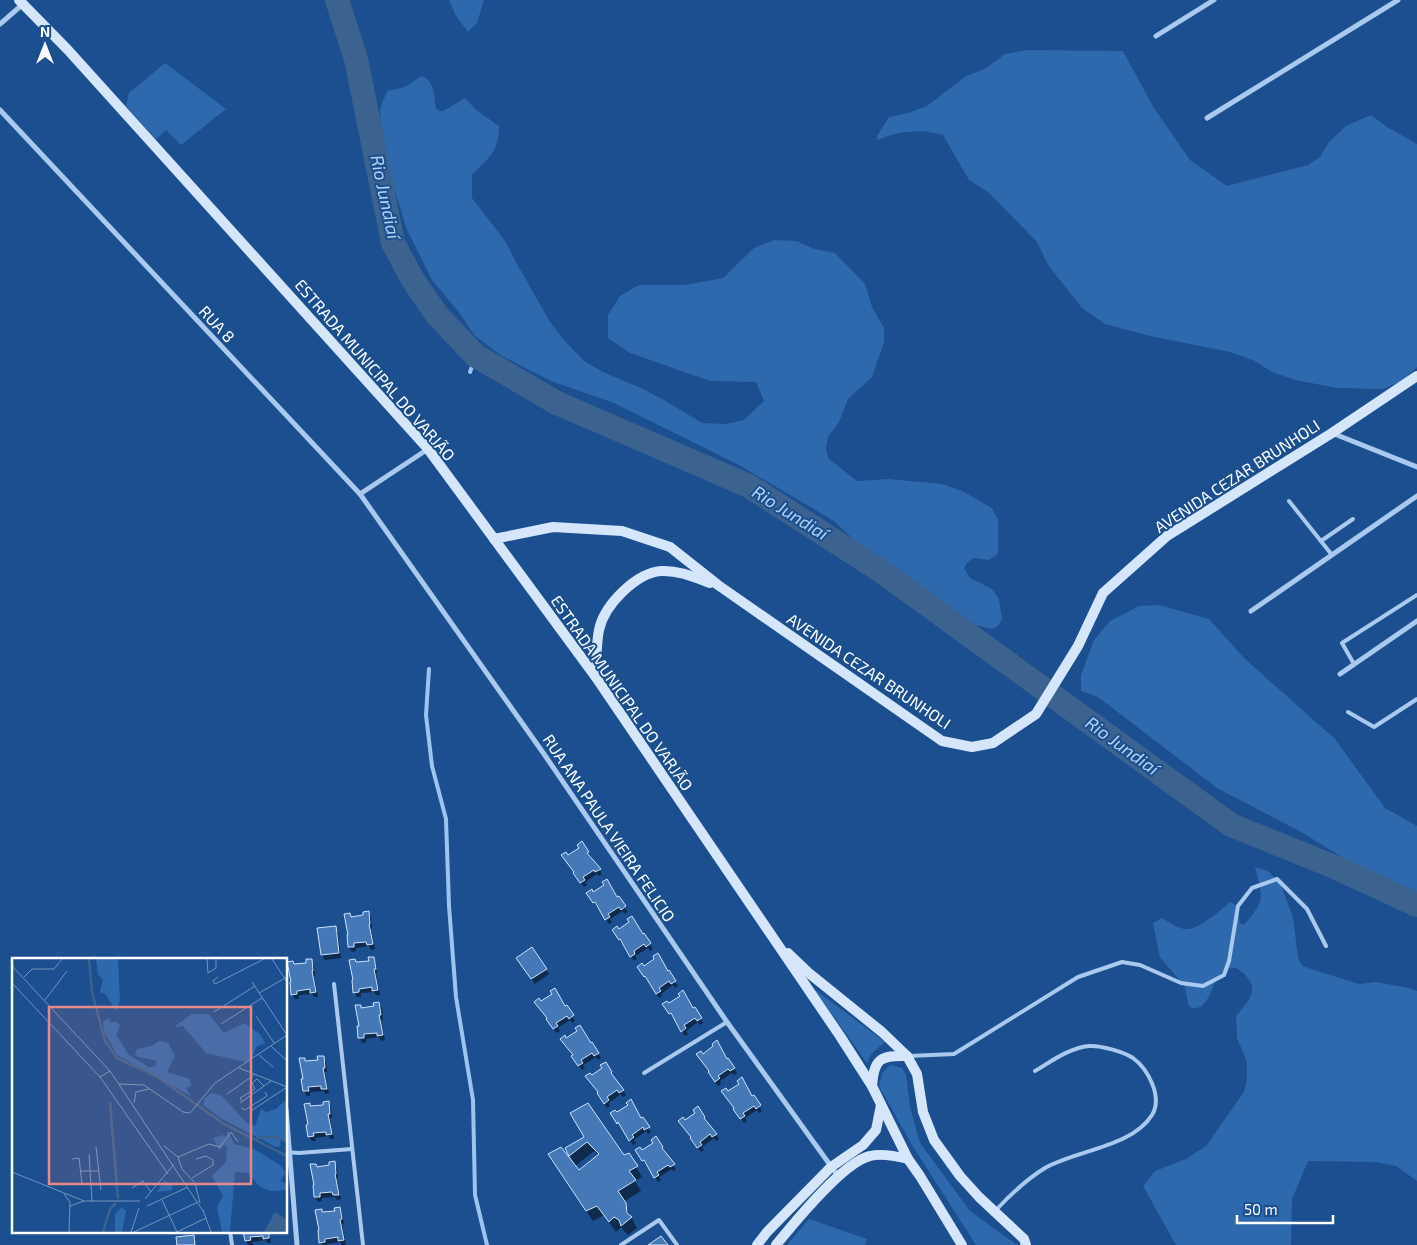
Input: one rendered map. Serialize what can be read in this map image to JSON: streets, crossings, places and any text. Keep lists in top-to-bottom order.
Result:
{
  "streets": {
    "main road": ["ESTRADA MUNICIPAL DO VARJÃO", "AVENIDA CEZAR BRUNHOLI"],
    "street": ["RUA 8", "RUA ANA PAULA VIEIRA FELICIO"]
  },
  "crossings": [
    ["RUA 8", "RUA ANA PAULA VIEIRA FELICIO"],
    ["ESTRADA MUNICIPAL DO VARJÃO", "AVENIDA CEZAR BRUNHOLI"]
  ],
  "water": ["Rio Jundiaí"],
  "scale_bar": "50 m",
  "north": "top"
}
